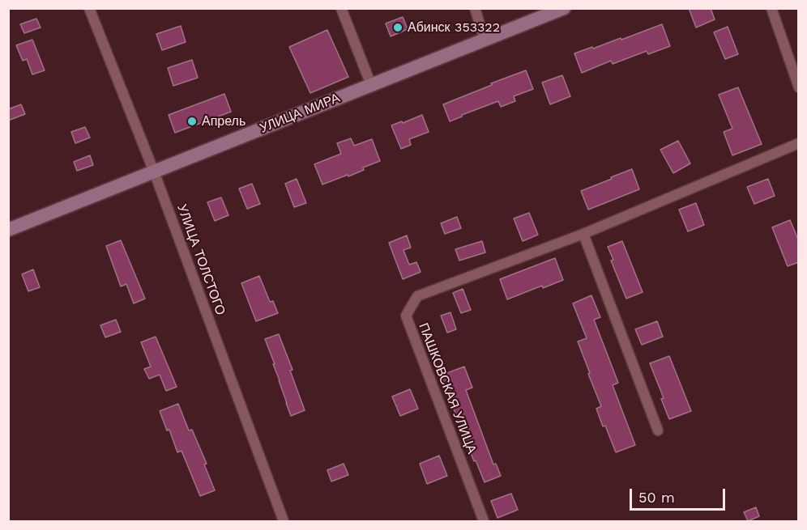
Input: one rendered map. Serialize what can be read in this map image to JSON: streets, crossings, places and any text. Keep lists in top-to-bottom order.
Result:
{
  "streets": {
    "main road": ["УЛИЦА МИРА"],
    "street": ["УЛИЦА ТОЛСТОГО", "ПАШКОВСКАЯ УЛИЦА"]
  },
  "crossings": [
    ["УЛИЦА МИРА", "УЛИЦА ТОЛСТОГО"]
  ],
  "places": ["Абинск 353322", "Апрель"],
  "scale_bar": "50 m"
}
